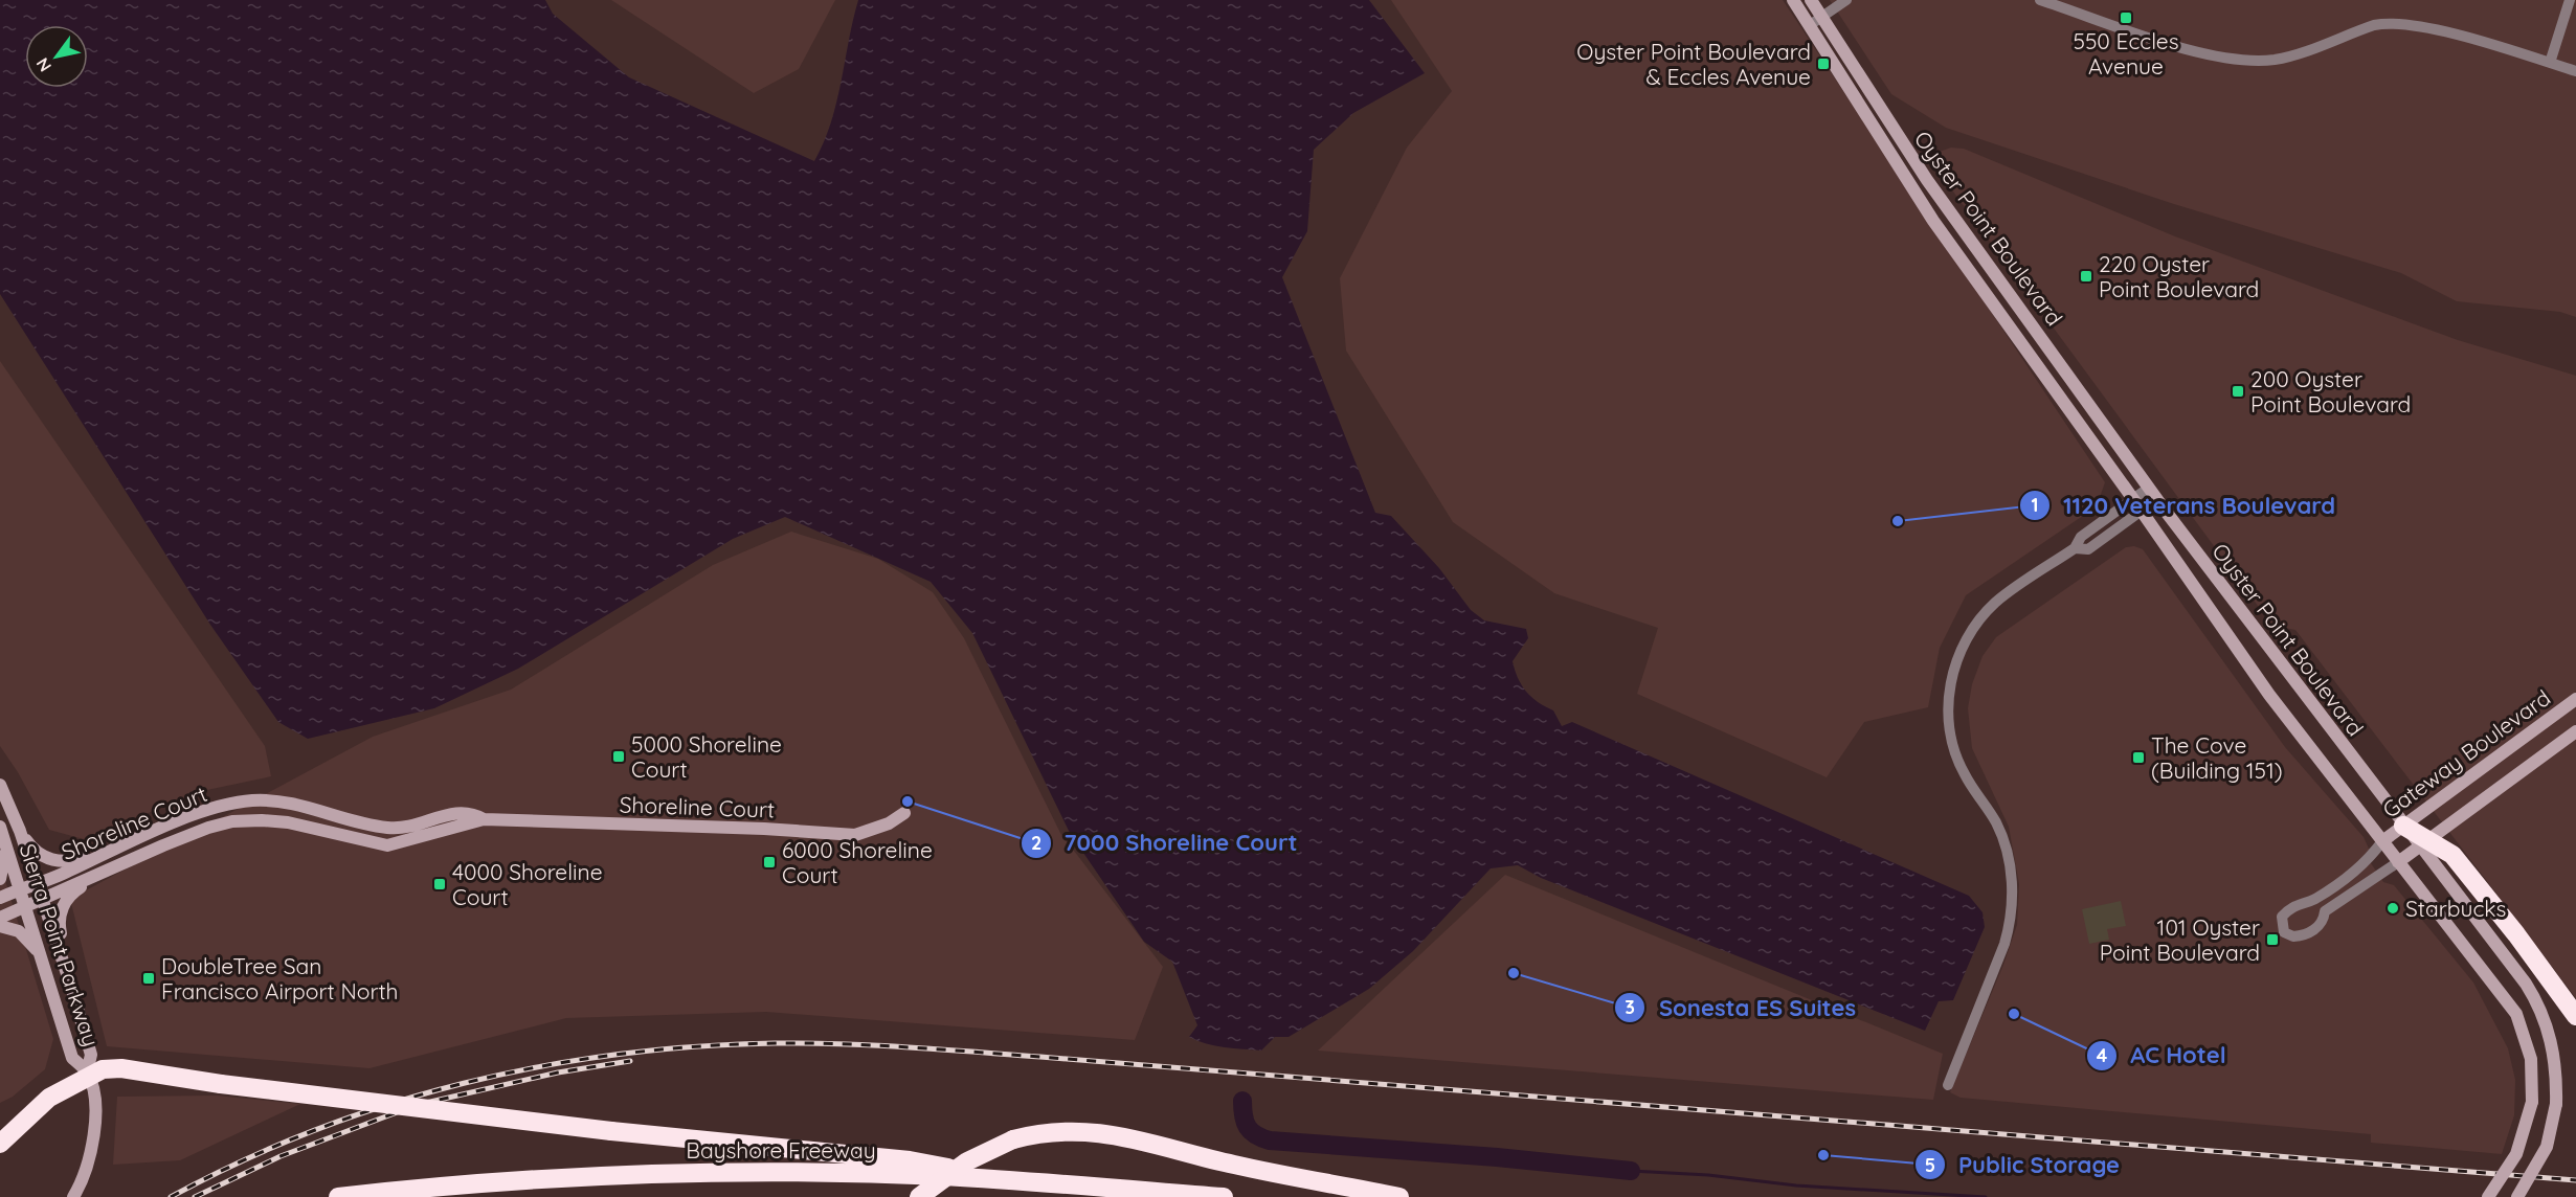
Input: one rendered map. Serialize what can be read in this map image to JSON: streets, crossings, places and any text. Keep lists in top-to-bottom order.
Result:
{
  "streets": {
    "highway": ["Bayshore Freeway"],
    "street": [
      "Oyster Point Boulevard",
      "Gateway Boulevard",
      "Shoreline Court",
      "Sierra Point Parkway"
    ]
  },
  "crossings": [
    ["Oyster Point Boulevard", "Gateway Boulevard"],
    ["Shoreline Court", "Sierra Point Parkway"]
  ],
  "places": {
    "transit": [
      "550 Eccles Avenue",
      "Oyster Point Boulevard & Eccles Avenue",
      "220 Oyster Point Boulevard",
      "200 Oyster Point Boulevard",
      "5000 Shoreline Court",
      "The Cove (Building 151)",
      "6000 Shoreline Court",
      "4000 Shoreline Court",
      "101 Oyster Point Boulevard",
      "DoubleTree San Francisco Airport North"
    ],
    "other": [
      "1120 Veterans Boulevard",
      "7000 Shoreline Court",
      "Starbucks",
      "Sonesta ES Suites",
      "AC Hotel",
      "Public Storage"
    ]
  },
  "north": "bottom left"
}
